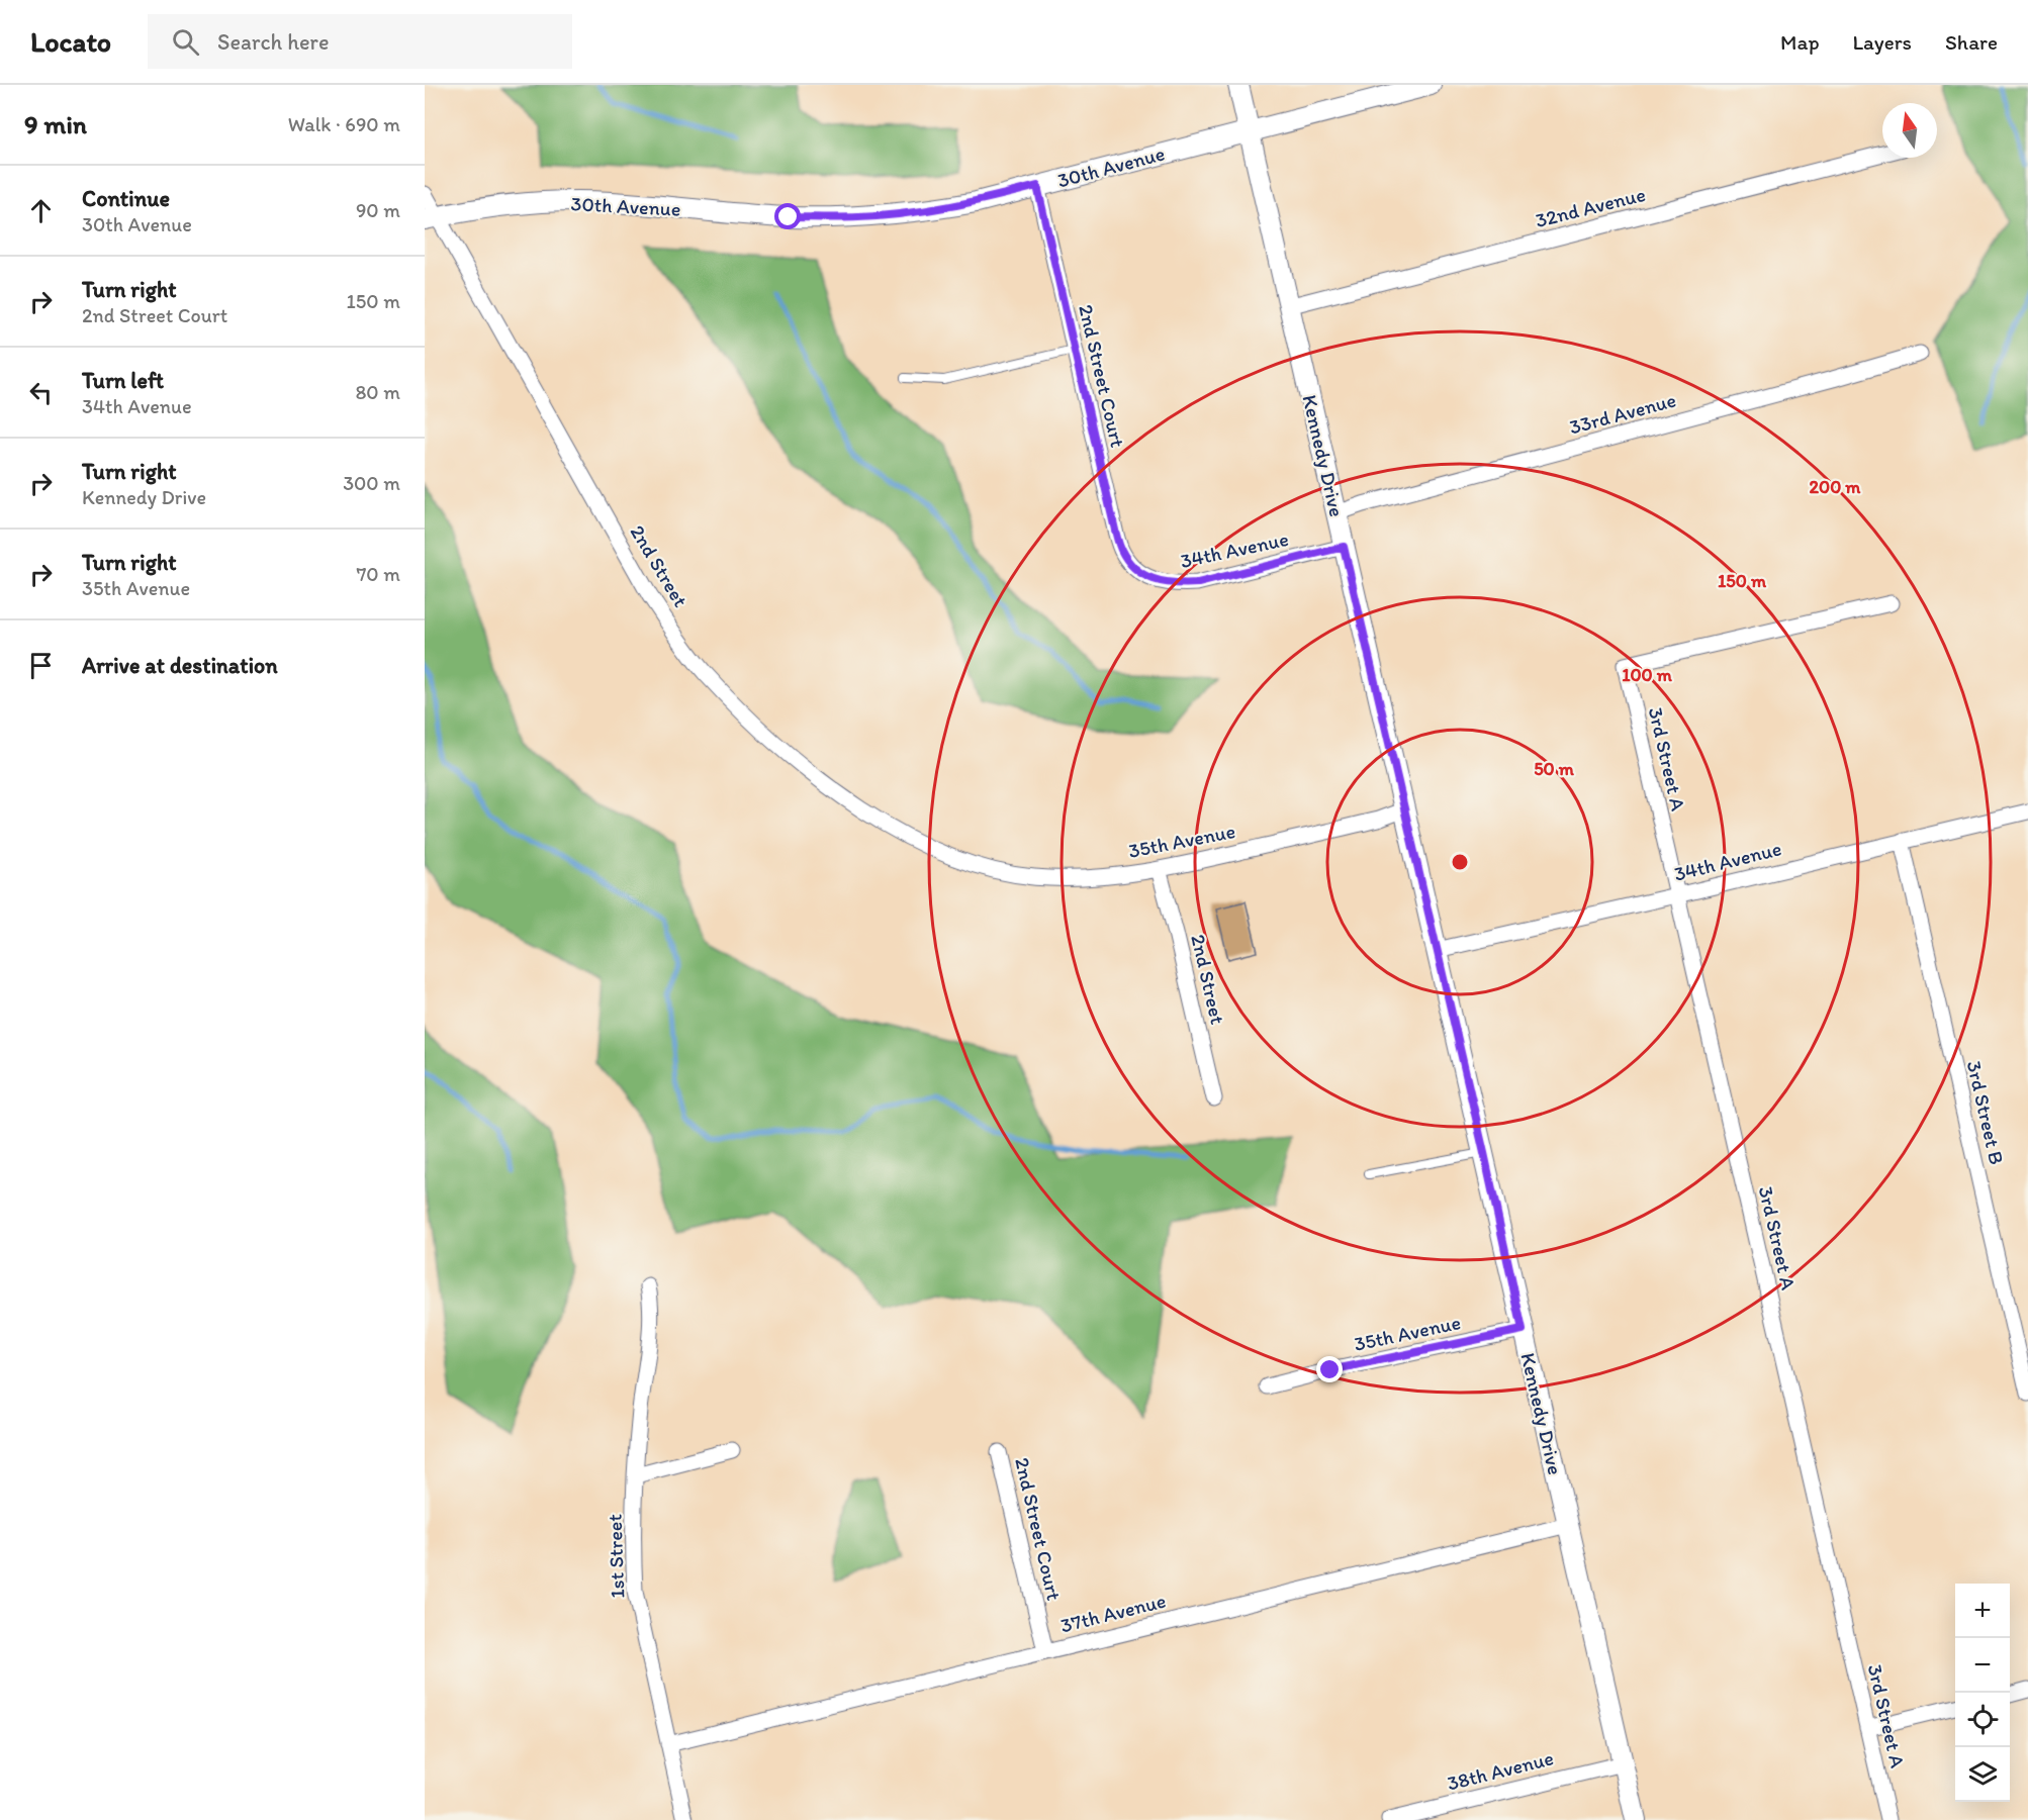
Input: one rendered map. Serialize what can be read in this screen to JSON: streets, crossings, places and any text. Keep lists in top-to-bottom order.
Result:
{
  "streets": {
    "street": [
      "30th Avenue",
      "32nd Avenue",
      "2nd Street Court",
      "33rd Avenue",
      "Kennedy Drive",
      "34th Avenue",
      "2nd Street",
      "3rd Street A",
      "35th Avenue",
      "3rd Street B",
      "1st Street",
      "37th Avenue",
      "38th Avenue"
    ]
  },
  "crossings": [
    ["30th Avenue", "2nd Street Court"],
    ["30th Avenue", "Kennedy Drive"],
    ["30th Avenue", "2nd Street"],
    ["32nd Avenue", "Kennedy Drive"],
    ["2nd Street Court", "34th Avenue"],
    ["2nd Street Court", "37th Avenue"],
    ["33rd Avenue", "Kennedy Drive"],
    ["Kennedy Drive", "34th Avenue"],
    ["Kennedy Drive", "35th Avenue"],
    ["Kennedy Drive", "37th Avenue"],
    ["Kennedy Drive", "38th Avenue"],
    ["34th Avenue", "3rd Street A"],
    ["34th Avenue", "3rd Street B"],
    ["2nd Street", "35th Avenue"],
    ["1st Street", "37th Avenue"]
  ],
  "north": "top",
  "page": {
    "header": "Locato",
    "search": "Search here",
    "nav": ["Map", "Layers", "Share"],
    "heading": ["9 min", "Walk · 690 m"],
    "list": [
      ["Continue", "30th Avenue", "90 m"],
      ["Turn right", "2nd Street Court", "150 m"],
      ["Turn left", "34th Avenue", "80 m"],
      ["Turn right", "Kennedy Drive", "300 m"],
      ["Turn right", "35th Avenue", "70 m"],
      "Arrive at destination"
    ],
    "map_buttons": ["+", "−"]
  },
  "rings": [
    "200 m",
    "150 m",
    "100 m",
    "50 m"
  ]
}
